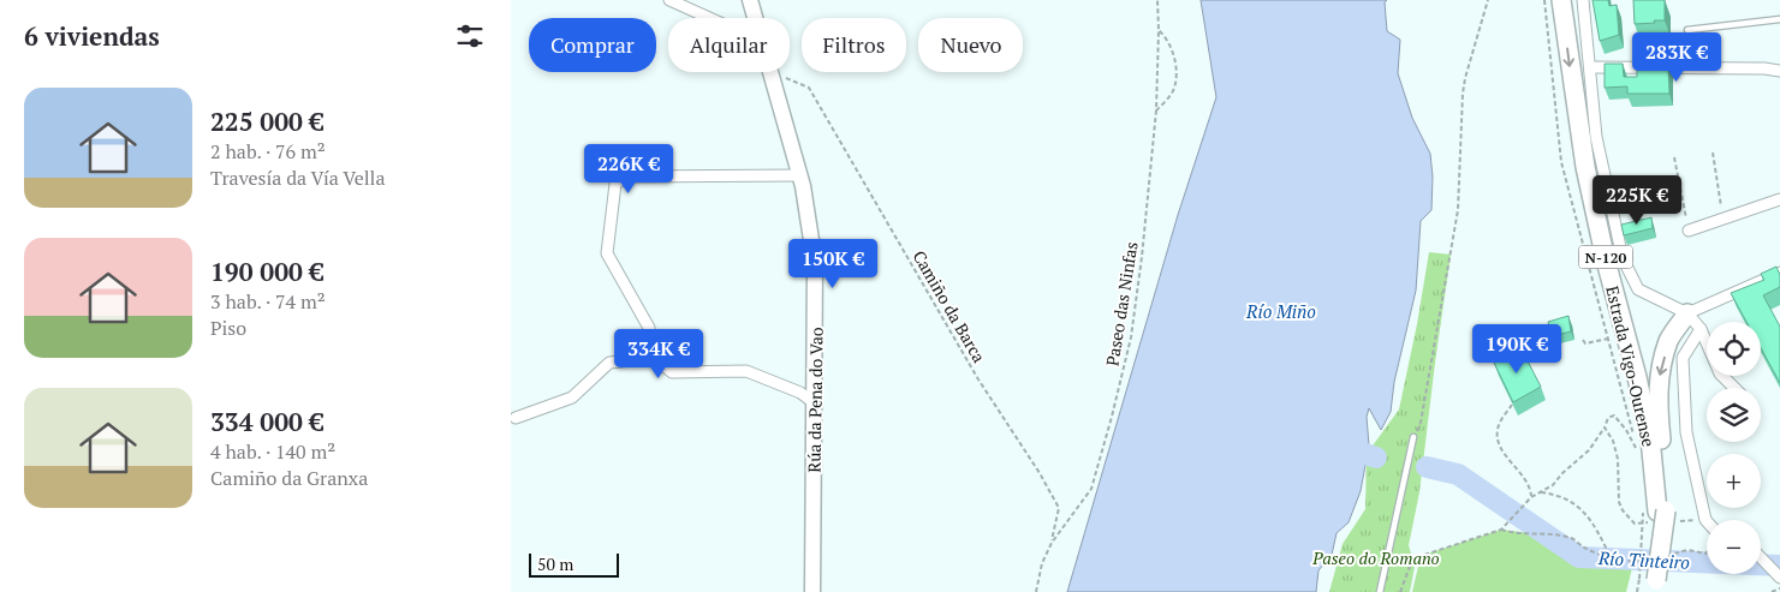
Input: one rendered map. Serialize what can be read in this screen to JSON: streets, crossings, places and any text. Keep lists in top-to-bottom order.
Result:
{
  "streets": {
    "highway": ["N-120", "Estrada Vigo-Ourense"],
    "main road": ["Rúa da Pena do Vao"],
    "path": ["Paseo das Ninfas", "Camiño da Barca"]
  },
  "crossings": [
    ["Paseo das Ninfas", "Camiño da Barca"]
  ],
  "water": ["Río Miño", "Río Tinteiro"],
  "parks": ["Paseo do Romano"],
  "scale_bar": "50 m",
  "page": {
    "heading": "6 viviendas",
    "chip": [
      "Comprar",
      "Alquilar",
      "Filtros",
      "Nuevo"
    ],
    "price": [
      "283K €",
      "226K €",
      "225K €",
      "150K €",
      "190K €",
      "334K €"
    ],
    "list": [
      {
        "name": "225 000 €",
        "note": "2 hab. · 76 m² · Travesía da Vía Vella"
      },
      {
        "name": "190 000 €",
        "note": "3 hab. · 74 m² · Piso"
      },
      {
        "name": "334 000 €",
        "note": "4 hab. · 140 m² · Camiño da Granxa"
      }
    ],
    "map_buttons": ["+", "−"],
    "scale": "50 m"
  }
}
